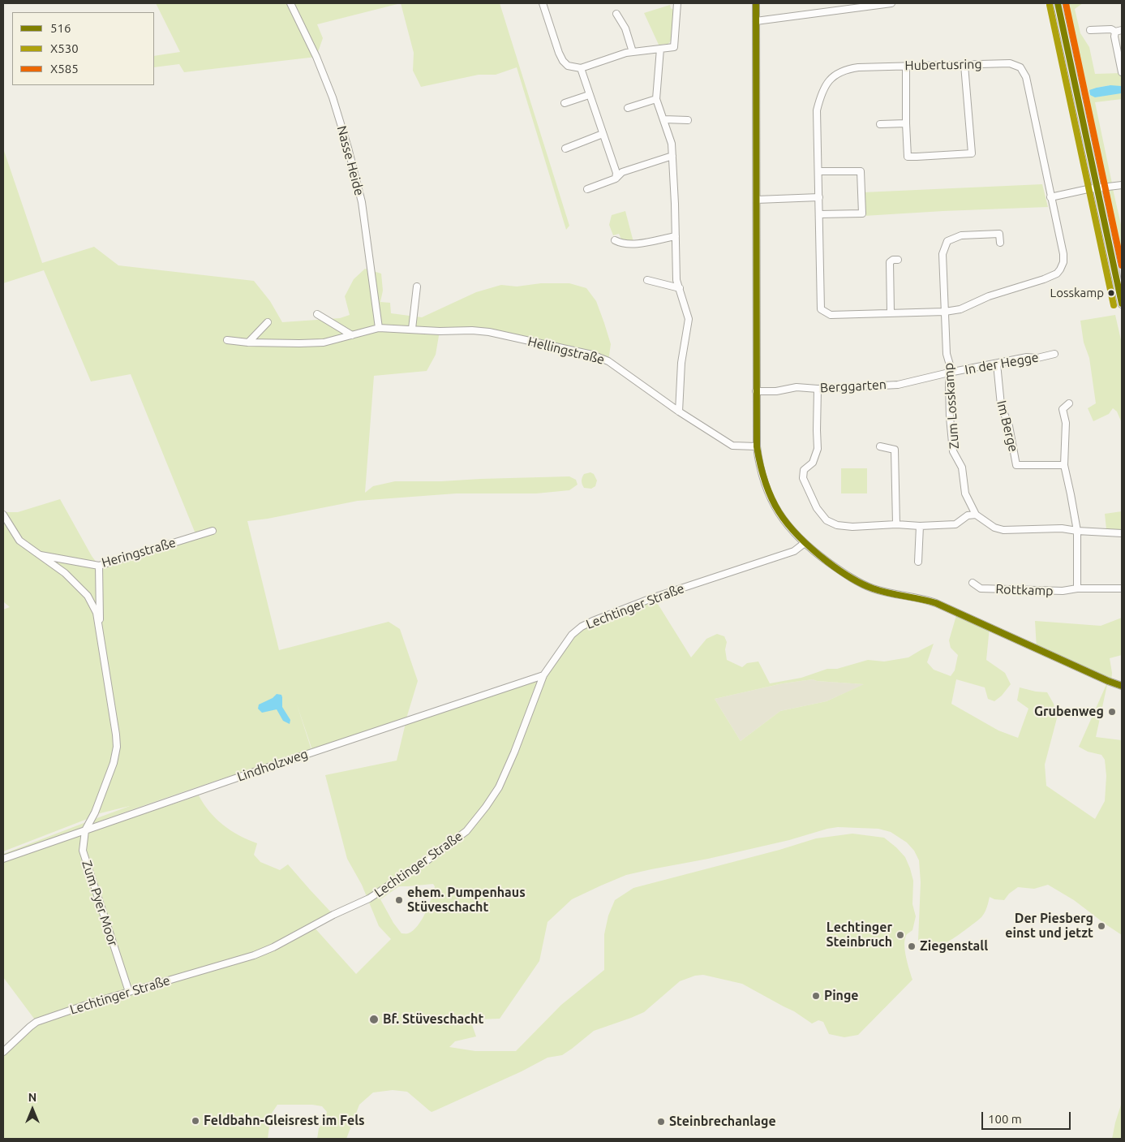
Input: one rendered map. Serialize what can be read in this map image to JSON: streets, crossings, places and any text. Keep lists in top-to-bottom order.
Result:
{
  "streets": {
    "street": [
      "Hubertusring",
      "Nasse Heide",
      "Hellingstraße",
      "In der Hegge",
      "Berggarten",
      "Zum Losskamp",
      "Im Berge",
      "Heringstraße",
      "Rottkamp",
      "Lechtinger Straße",
      "Lindholzweg",
      "Zum Pyer Moor"
    ]
  },
  "crossings": [
    ["Hubertusring", "Zum Losskamp"],
    ["Nasse Heide", "Hellingstraße"],
    ["In der Hegge", "Berggarten"],
    ["In der Hegge", "Zum Losskamp"],
    ["In der Hegge", "Im Berge"],
    ["Berggarten", "Zum Losskamp"],
    ["Heringstraße", "Zum Pyer Moor"],
    ["Lechtinger Straße", "Lindholzweg"],
    ["Lechtinger Straße", "Zum Pyer Moor"],
    ["Lindholzweg", "Zum Pyer Moor"]
  ],
  "places": [
    "Losskamp",
    "Grubenweg",
    "ehem. Pumpenhaus Stüveschacht",
    "Der Piesberg einst und jetzt",
    "Lechtinger Steinbruch",
    "Ziegenstall",
    "Pinge",
    "Bf. Stüveschacht",
    "Feldbahn-Gleisrest im Fels",
    "Steinbrechanlage"
  ],
  "lines": ["transit line 516", "transit line X585", "transit line X530"],
  "legend": ["516", "X530", "X585"],
  "scale_bar": "100 m",
  "north": "top"
}
